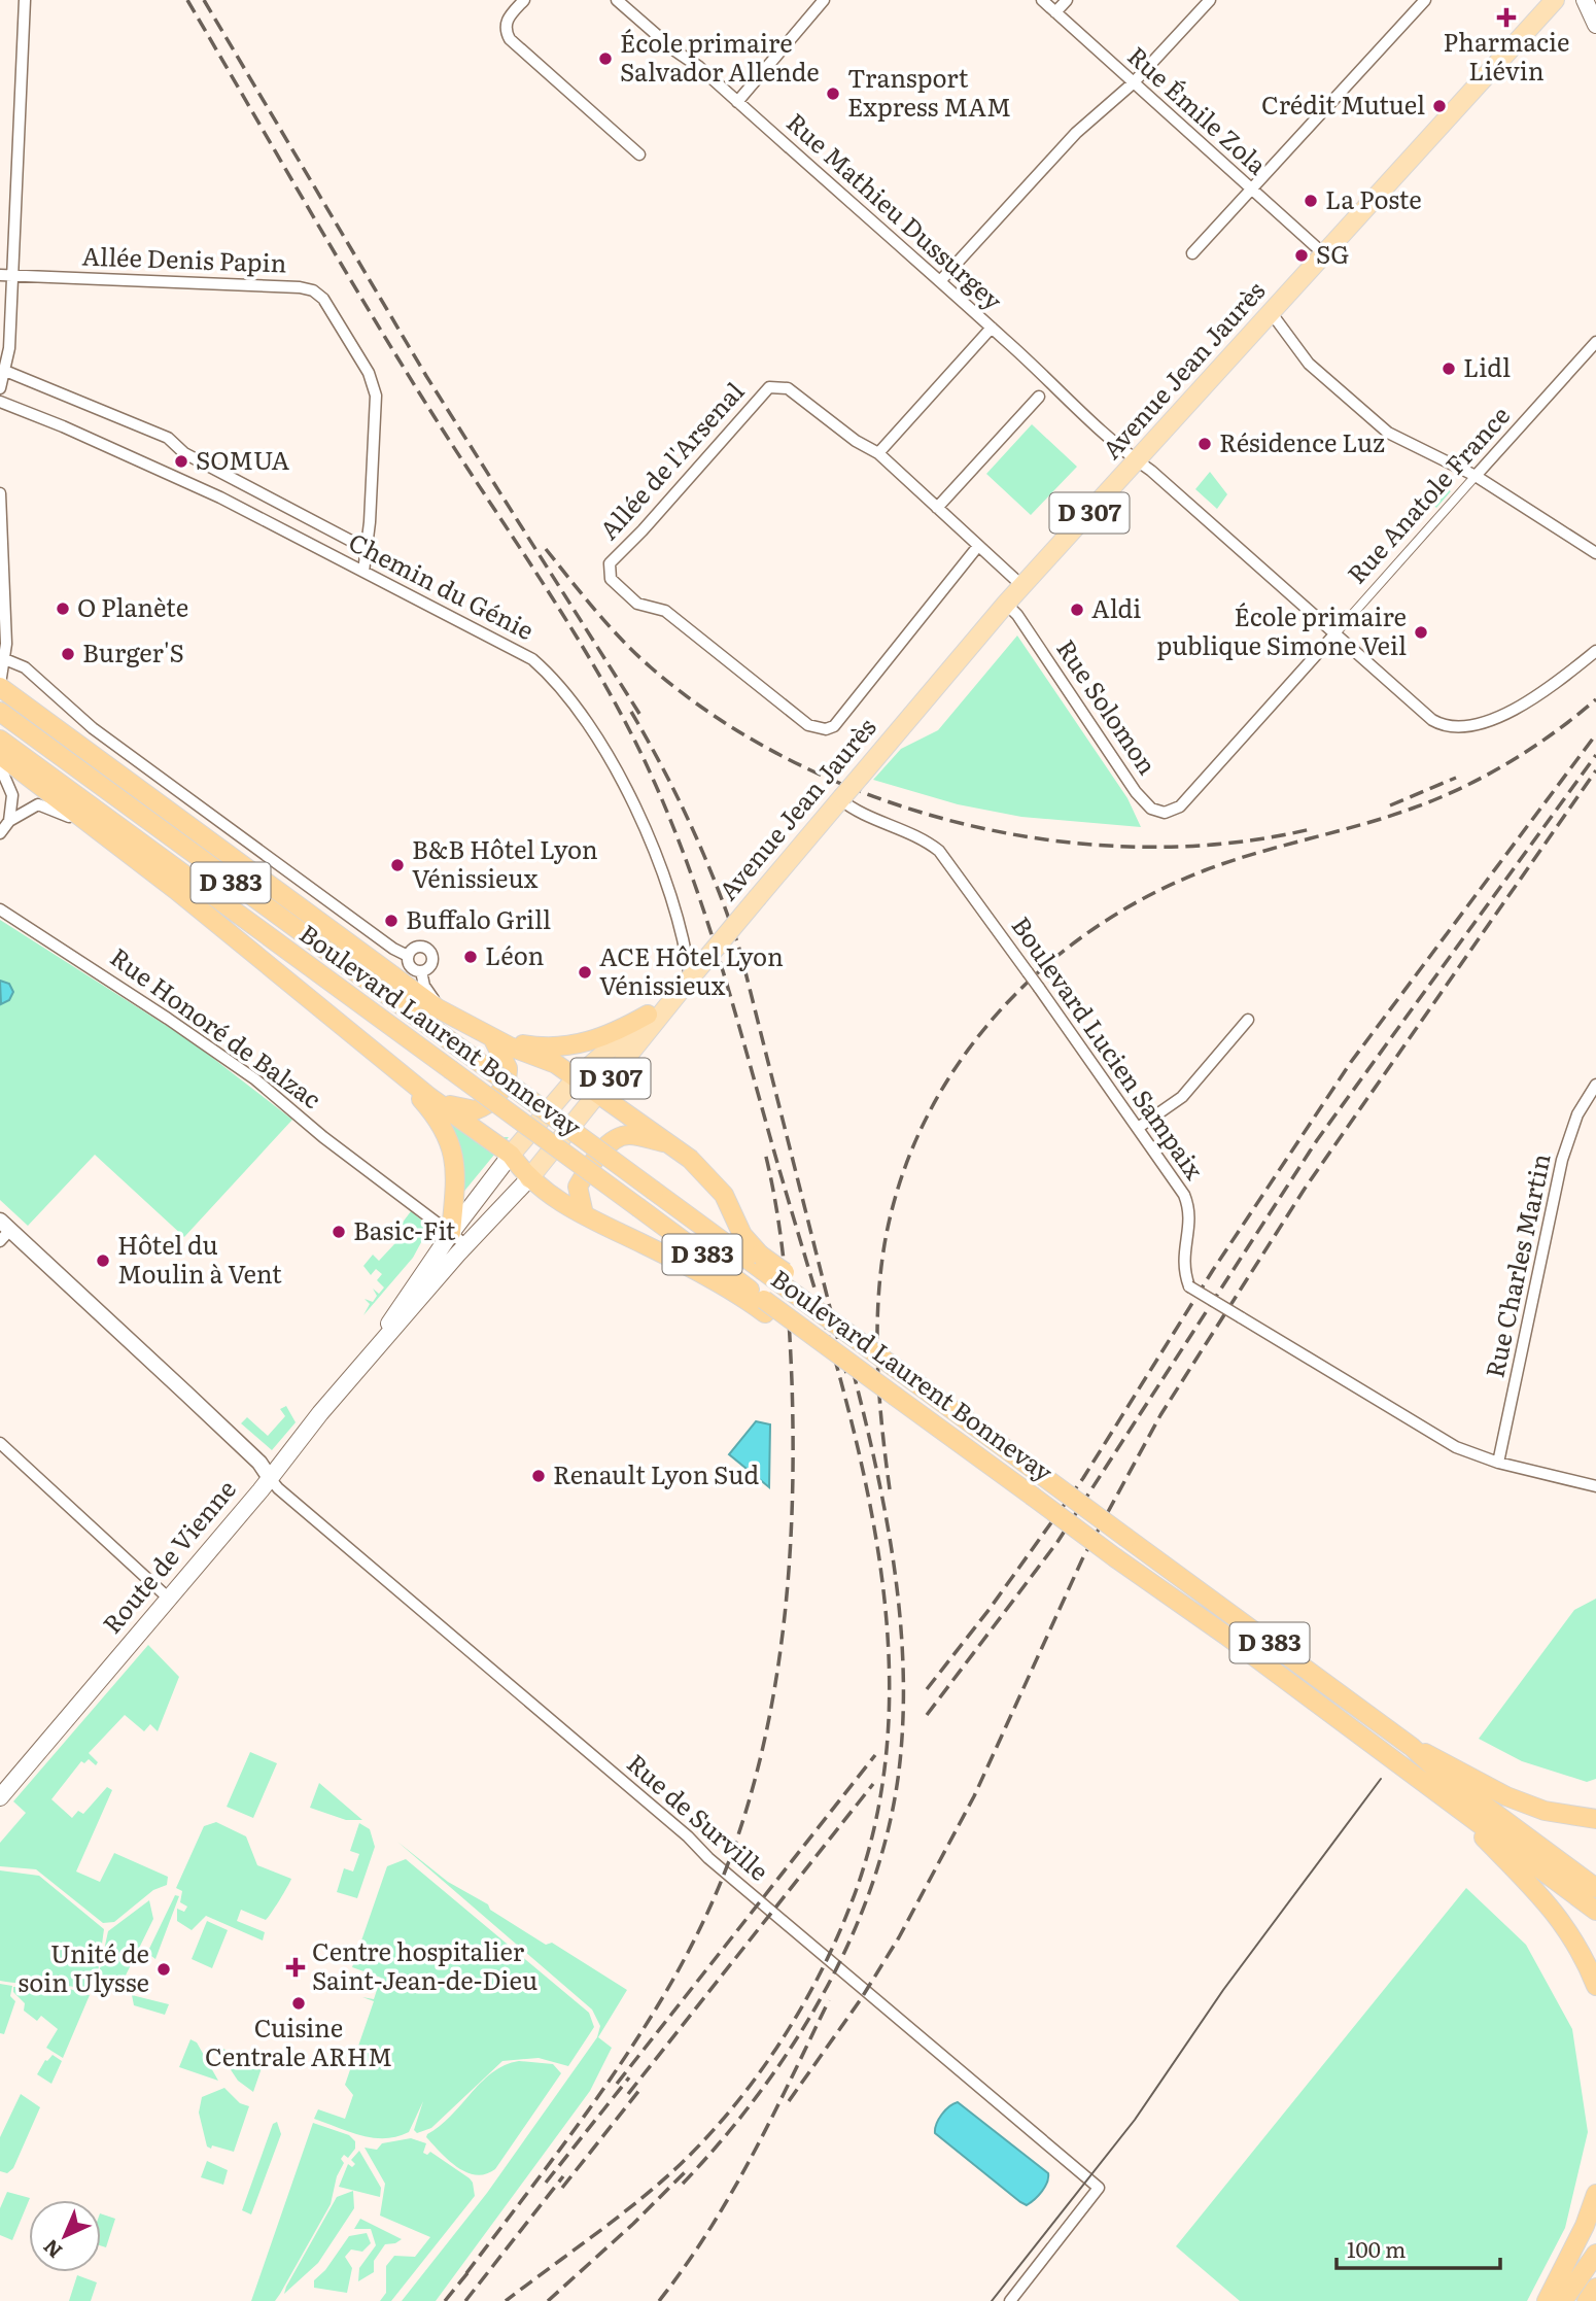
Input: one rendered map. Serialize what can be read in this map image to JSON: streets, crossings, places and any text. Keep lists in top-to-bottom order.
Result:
{
  "streets": {
    "highway": ["D 383", "Boulevard Laurent Bonnevay"],
    "main road": ["Avenue Jean Jaurès", "D 307", "Route de Vienne"],
    "street": [
      "Rue Émile Zola",
      "Rue Mathieu Dussurgey",
      "Allée Denis Papin",
      "Allée de l'Arsenal",
      "Rue Anatole France",
      "Chemin du Génie",
      "Rue Solomon",
      "Rue Honoré de Balzac",
      "Boulevard Lucien Sampaix",
      "Rue Charles Martin",
      "Rue de Surville"
    ]
  },
  "crossings": [
    ["Rue Émile Zola", "Avenue Jean Jaurès"],
    ["Rue Mathieu Dussurgey", "Avenue Jean Jaurès"],
    ["Rue Mathieu Dussurgey", "Rue Anatole France"],
    ["Allée Denis Papin", "Chemin du Génie"],
    ["Avenue Jean Jaurès", "Allée de l'Arsenal"],
    ["Avenue Jean Jaurès", "Chemin du Génie"],
    ["Avenue Jean Jaurès", "Rue Solomon"],
    ["Avenue Jean Jaurès", "Boulevard Lucien Sampaix"],
    ["Avenue Jean Jaurès", "Route de Vienne"],
    ["Rue Anatole France", "Rue Solomon"],
    ["Chemin du Génie", "Route de Vienne"],
    ["D 383", "Boulevard Laurent Bonnevay"],
    ["Rue Honoré de Balzac", "Route de Vienne"],
    ["Boulevard Lucien Sampaix", "Rue Charles Martin"],
    ["Route de Vienne", "Rue de Surville"]
  ],
  "places": {
    "health": ["Pharmacie Liévin", "Centre hospitalier Saint-Jean-de-Dieu"],
    "other": [
      "École primaire Salvador Allende",
      "Transport Express MAM",
      "Crédit Mutuel",
      "La Poste",
      "SG",
      "Lidl",
      "Résidence Luz",
      "SOMUA",
      "O Planète",
      "Aldi",
      "École primaire publique Simone Veil",
      "Burger'S",
      "B&B Hôtel Lyon Vénissieux",
      "Buffalo Grill",
      "Léon",
      "ACE Hôtel Lyon Vénissieux",
      "Basic-Fit",
      "Hôtel du Moulin à Vent",
      "Renault Lyon Sud",
      "Unité de soin Ulysse",
      "Cuisine Centrale ARHM"
    ]
  },
  "scale_bar": "100 m",
  "north": "bottom left"
}
